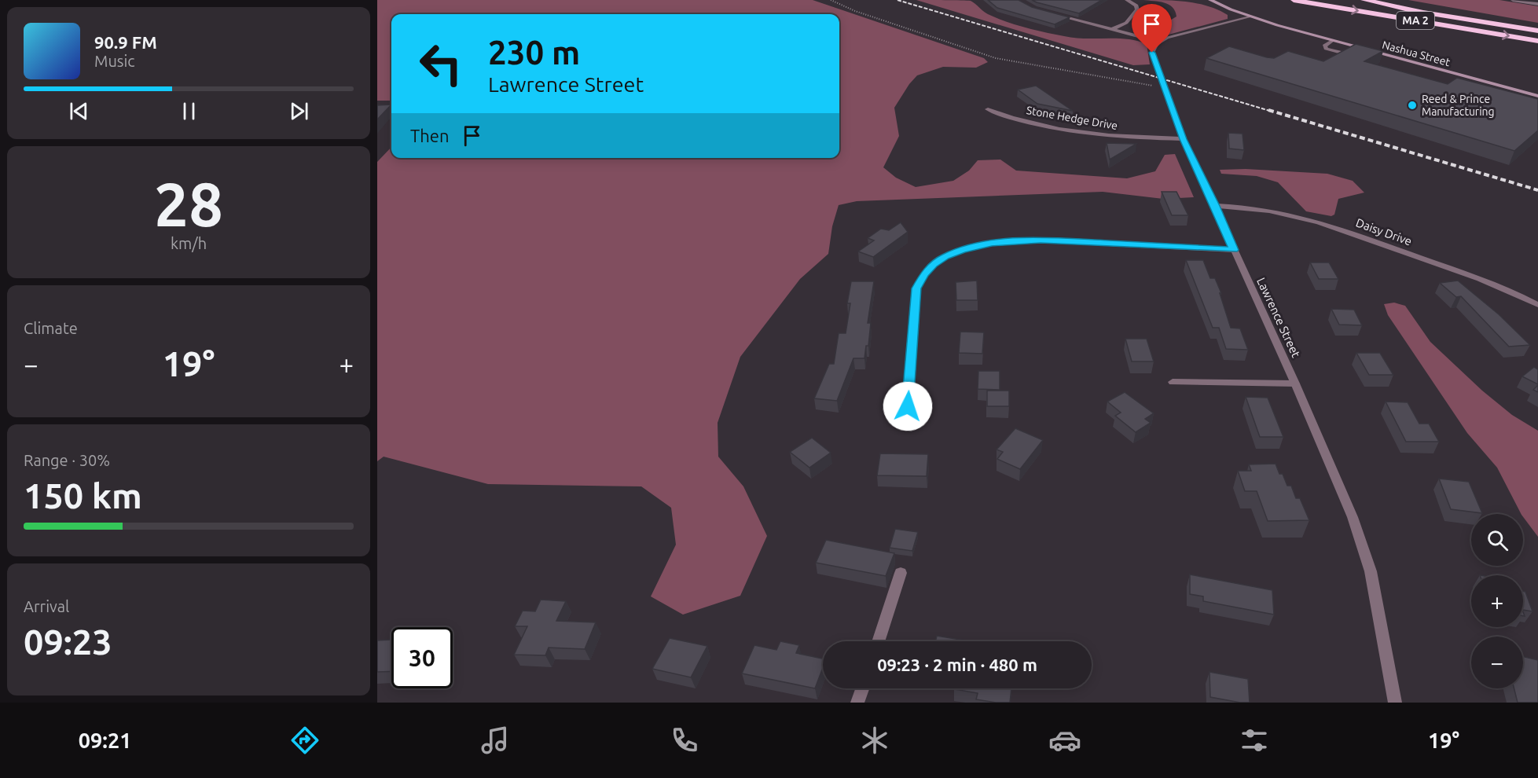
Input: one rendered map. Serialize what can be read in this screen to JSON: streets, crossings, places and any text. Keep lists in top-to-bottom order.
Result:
{
  "streets": {
    "highway": ["MA 2"],
    "main road": ["Nashua Street"],
    "street": ["Stone Hedge Drive", "Daisy Drive", "Lawrence Street"]
  },
  "crossings": [
    ["Stone Hedge Drive", "Lawrence Street"],
    ["Daisy Drive", "Lawrence Street"]
  ],
  "places": ["Reed & Prince Manufacturing"],
  "page": {
    "turn": ["230 m", "Lawrence Street"],
    "song": ["90.9 FM", "Music"],
    "then": "Then",
    "tile": [
      ["28", "km/h"],
      "Climate",
      ["Range · 30%", "150 km"],
      ["Arrival", "09:23"]
    ],
    "heat": ["−", "19°", "+"],
    "map_buttons": ["+", "−"],
    "limit": "30",
    "trip": "09:23 · 2 min · 480 m",
    "tabs": ["09:21", "19°"]
  }
}
